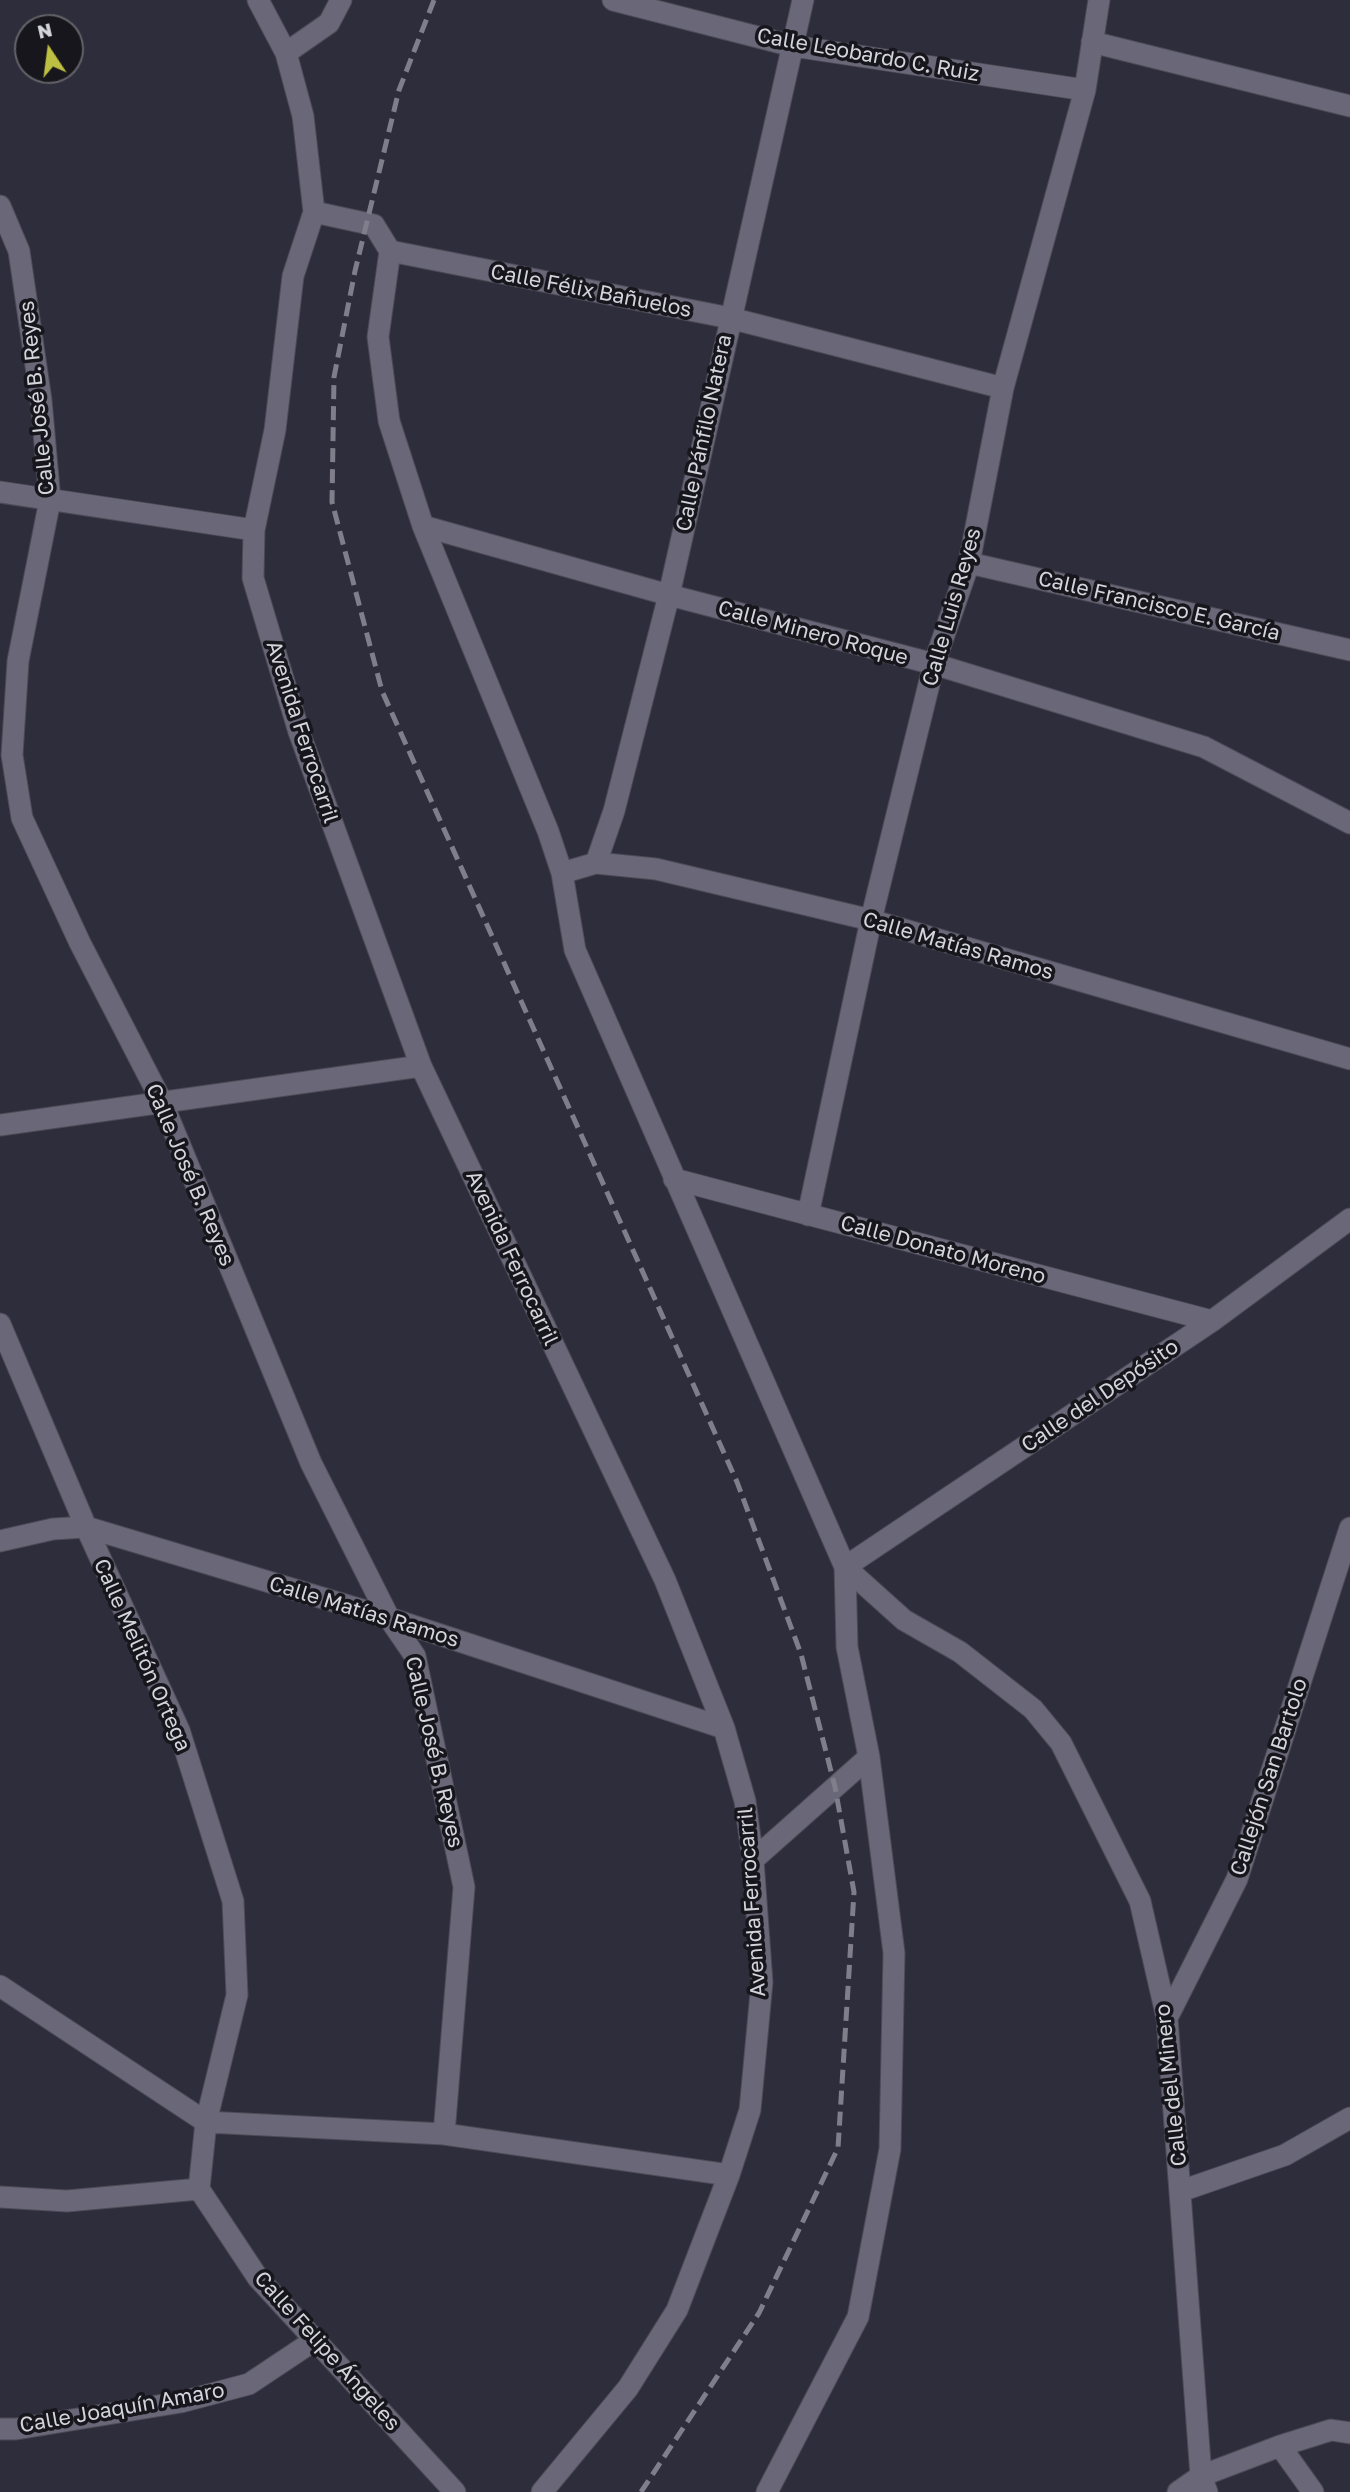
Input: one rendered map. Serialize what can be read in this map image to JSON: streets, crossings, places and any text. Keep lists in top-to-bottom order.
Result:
{
  "streets": {
    "street": [
      "Calle Leobardo C. Ruiz",
      "Calle Félix Bañuelos",
      "Calle José B. Reyes",
      "Calle Pánfilo Natera",
      "Calle Francisco E. García",
      "Calle Luis Reyes",
      "Calle Minero Roque",
      "Avenida Ferrocarril",
      "Calle Matías Ramos",
      "Calle Donato Moreno",
      "Calle del Depósito",
      "Calle Melitón Ortega",
      "Callejón San Bartolo",
      "Calle del Minero",
      "Calle Felipe Ángeles",
      "Calle Joaquín Amaro"
    ]
  },
  "crossings": [
    ["Calle Leobardo C. Ruiz", "Calle Pánfilo Natera"],
    ["Calle Leobardo C. Ruiz", "Calle Luis Reyes"],
    ["Calle Félix Bañuelos", "Calle Pánfilo Natera"],
    ["Calle Félix Bañuelos", "Calle Luis Reyes"],
    ["Calle José B. Reyes", "Calle Matías Ramos"],
    ["Calle Pánfilo Natera", "Calle Minero Roque"],
    ["Calle Pánfilo Natera", "Calle Matías Ramos"],
    ["Calle Francisco E. García", "Calle Luis Reyes"],
    ["Calle Luis Reyes", "Calle Minero Roque"],
    ["Calle Luis Reyes", "Calle Matías Ramos"],
    ["Calle Luis Reyes", "Calle Donato Moreno"],
    ["Avenida Ferrocarril", "Calle Matías Ramos"],
    ["Calle Matías Ramos", "Calle Melitón Ortega"],
    ["Calle Donato Moreno", "Calle del Depósito"],
    ["Calle del Depósito", "Calle del Minero"],
    ["Callejón San Bartolo", "Calle del Minero"],
    ["Calle Felipe Ángeles", "Calle Joaquín Amaro"]
  ],
  "north": "top"
}
